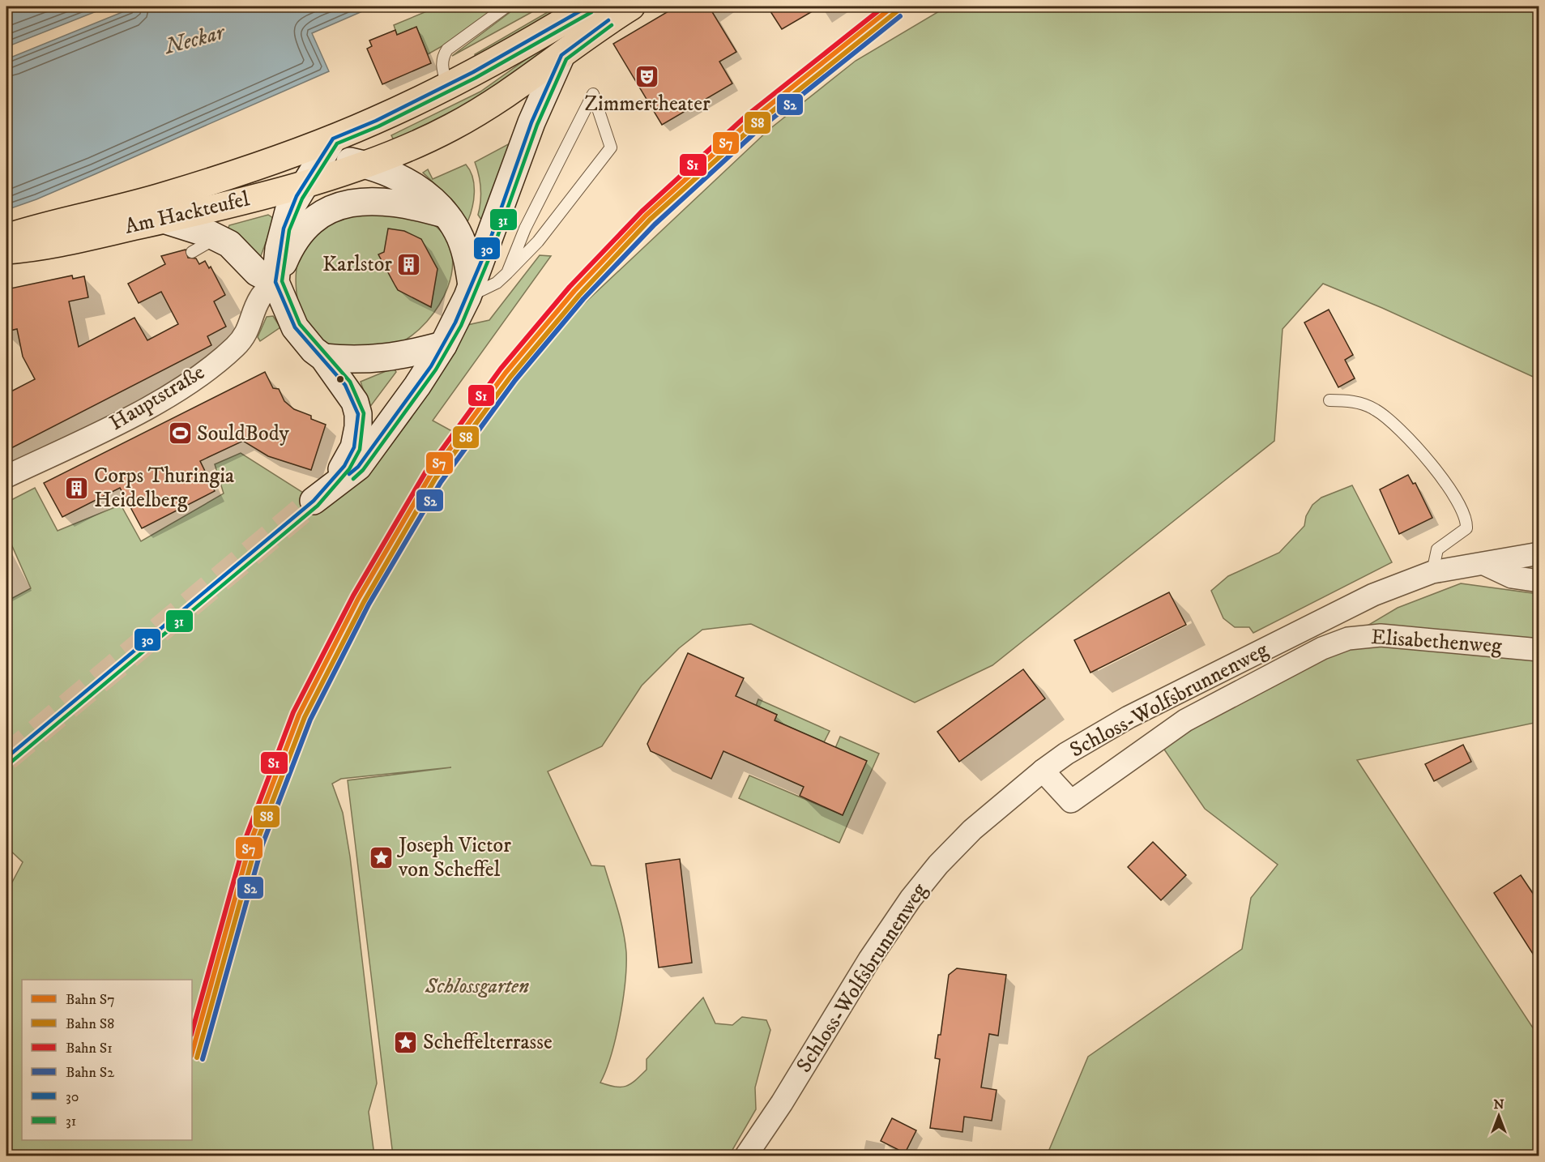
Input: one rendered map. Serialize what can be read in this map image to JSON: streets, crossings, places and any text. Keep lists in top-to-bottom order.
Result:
{
  "streets": {
    "main road": ["Am Hackteufel"],
    "street": ["Hauptstraße", "Elisabethenweg", "Schloss-Wolfsbrunnenweg"]
  },
  "crossings": [
    ["Elisabethenweg", "Schloss-Wolfsbrunnenweg"]
  ],
  "water": ["Neckar"],
  "parks": ["Schlossgarten"],
  "places": {
    "theatre": ["Zimmertheater"],
    "building": ["Karlstor", "Corps Thuringia Heidelberg"],
    "sports": ["SouldBody"],
    "place": ["Joseph Victor von Scheffel", "Scheffelterrasse"]
  },
  "lines": [
    "rail line S7",
    "rail line S1",
    "transit line 30",
    "rail line S8",
    "transit line 31",
    "rail line S2"
  ],
  "legend": [
    "Bahn S7",
    "Bahn S8",
    "Bahn S1",
    "Bahn S2",
    "30",
    "31"
  ],
  "north": "top"
}
